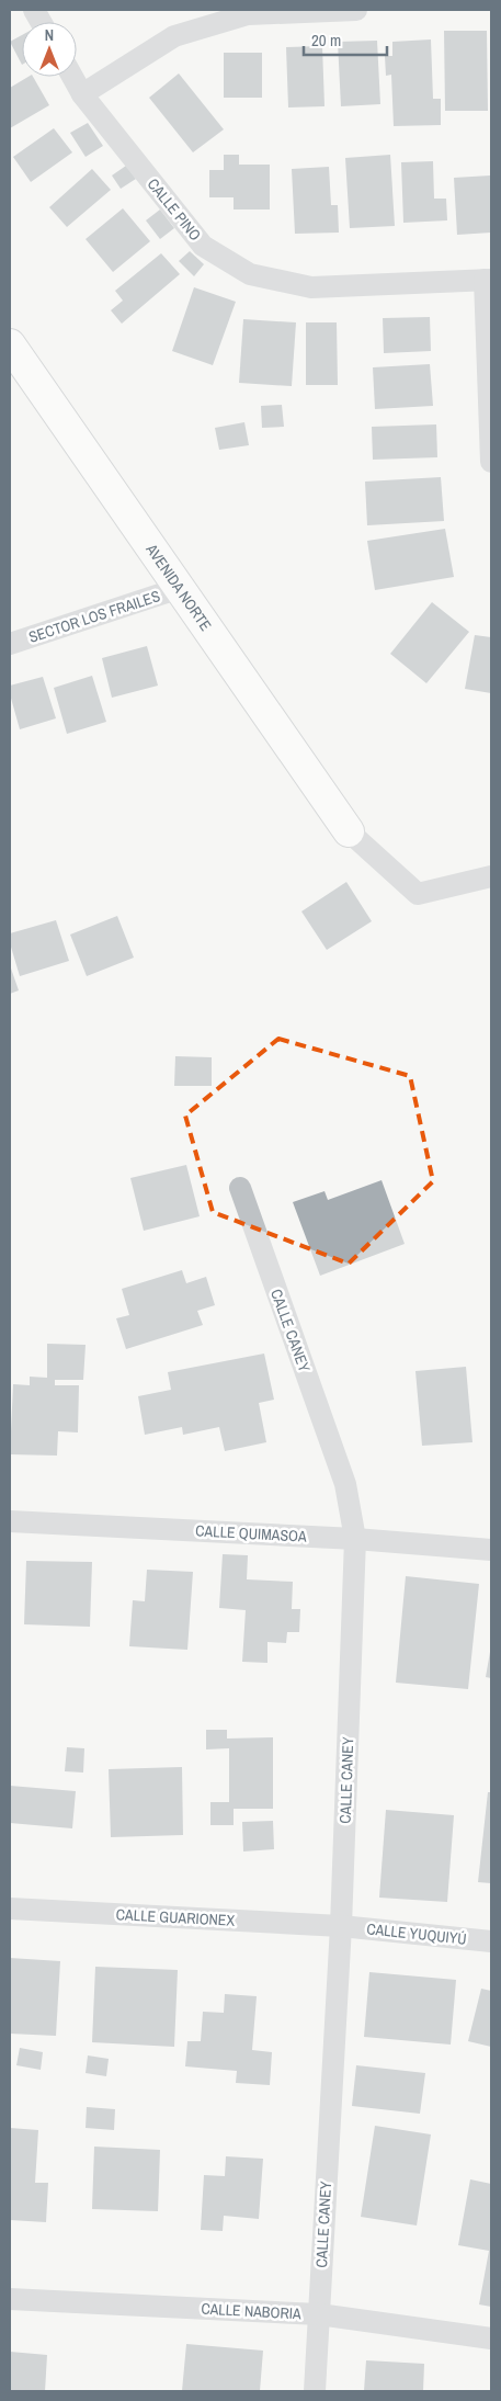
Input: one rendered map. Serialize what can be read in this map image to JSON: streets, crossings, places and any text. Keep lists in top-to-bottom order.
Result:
{
  "streets": {
    "street": [
      "CALLE PINO",
      "AVENIDA NORTE",
      "SECTOR LOS FRAILES",
      "CALLE CANEY",
      "CALLE QUIMASOA",
      "CALLE GUARIONEX",
      "CALLE YUQUIYÚ",
      "CALLE NABORIA"
    ]
  },
  "crossings": [
    ["AVENIDA NORTE", "SECTOR LOS FRAILES"],
    ["CALLE CANEY", "CALLE QUIMASOA"],
    ["CALLE CANEY", "CALLE GUARIONEX"],
    ["CALLE CANEY", "CALLE YUQUIYÚ"],
    ["CALLE CANEY", "CALLE NABORIA"],
    ["CALLE GUARIONEX", "CALLE YUQUIYÚ"]
  ],
  "scale_bar": "20 m",
  "north": "top"
}
